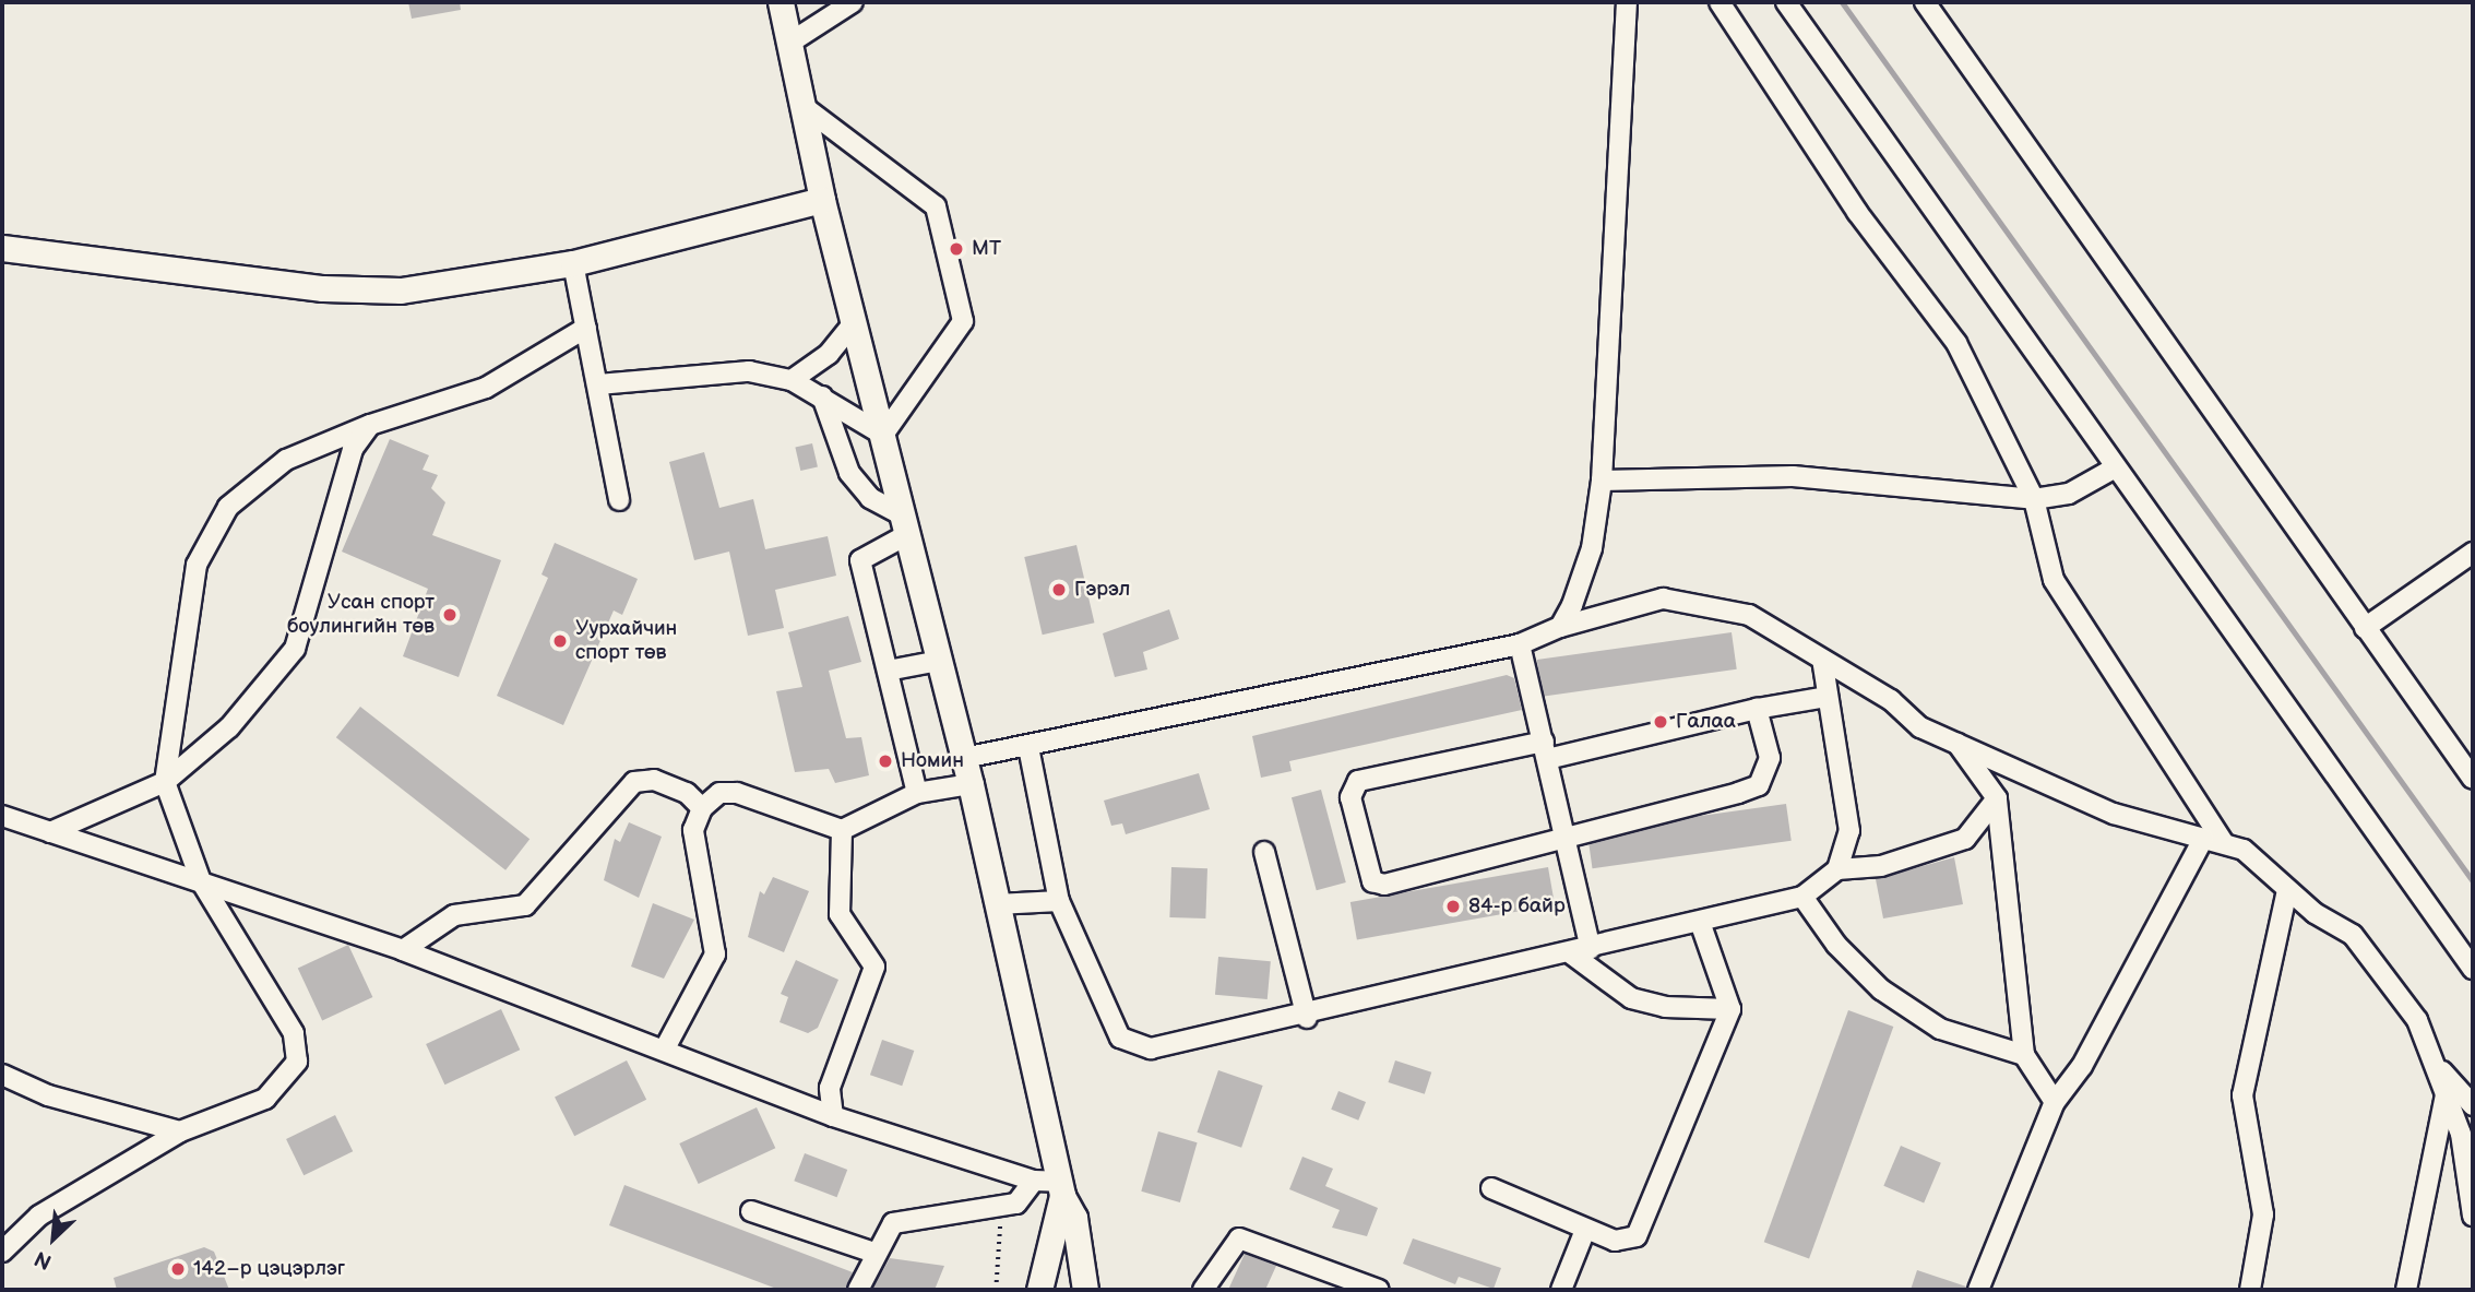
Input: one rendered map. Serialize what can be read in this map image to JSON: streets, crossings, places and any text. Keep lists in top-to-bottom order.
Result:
{
  "places": [
    "МТ",
    "Гэрэл",
    "Усан спорт боулингийн төв",
    "Уурхайчин спорт төв",
    "Галаа",
    "Номин",
    "84-р байр",
    "142−р цэцэрлэг"
  ],
  "north": "bottom left"
}
